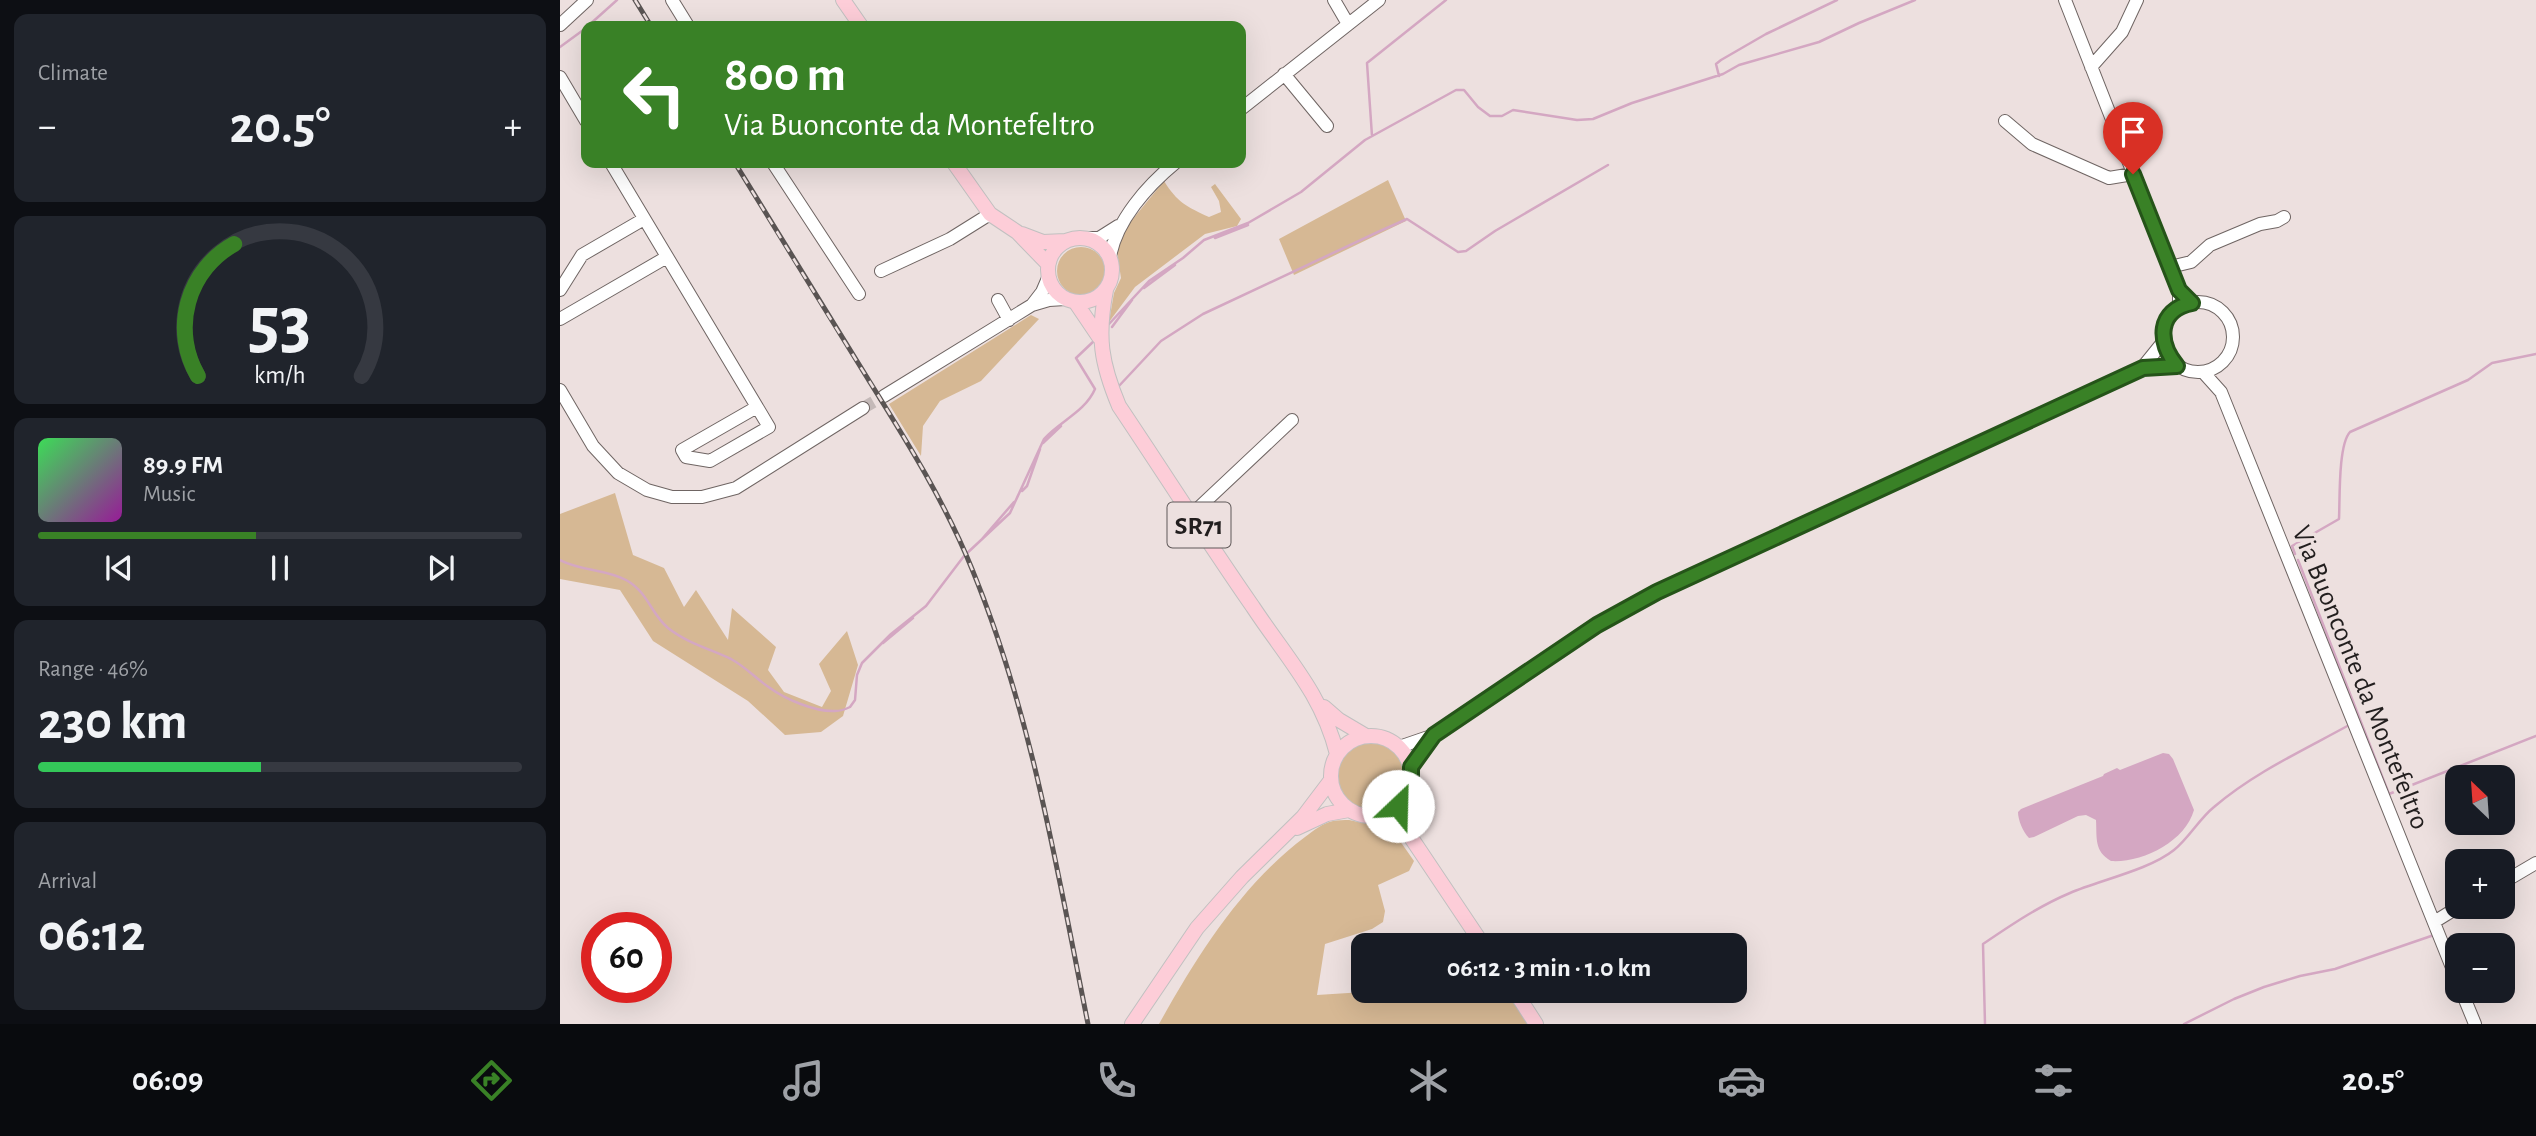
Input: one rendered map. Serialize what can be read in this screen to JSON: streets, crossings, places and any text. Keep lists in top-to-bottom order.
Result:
{
  "streets": {
    "main road": ["SR71"],
    "street": ["Via Buonconte da Montefeltro"]
  },
  "north": "top left",
  "page": {
    "tile": [
      "Climate",
      ["Range · 46%", "230 km"],
      ["Arrival", "06:12"]
    ],
    "turn": ["800 m", "Via Buonconte da Montefeltro"],
    "heat": ["−", "20.5°", "+"],
    "song": ["89.9 FM", "Music"],
    "map_buttons": ["+", "−"],
    "limit": "60",
    "trip": "06:12 · 3 min · 1.0 km",
    "tabs": ["06:09", "20.5°"],
    "gauge": ["53", "km/h"]
  }
}
